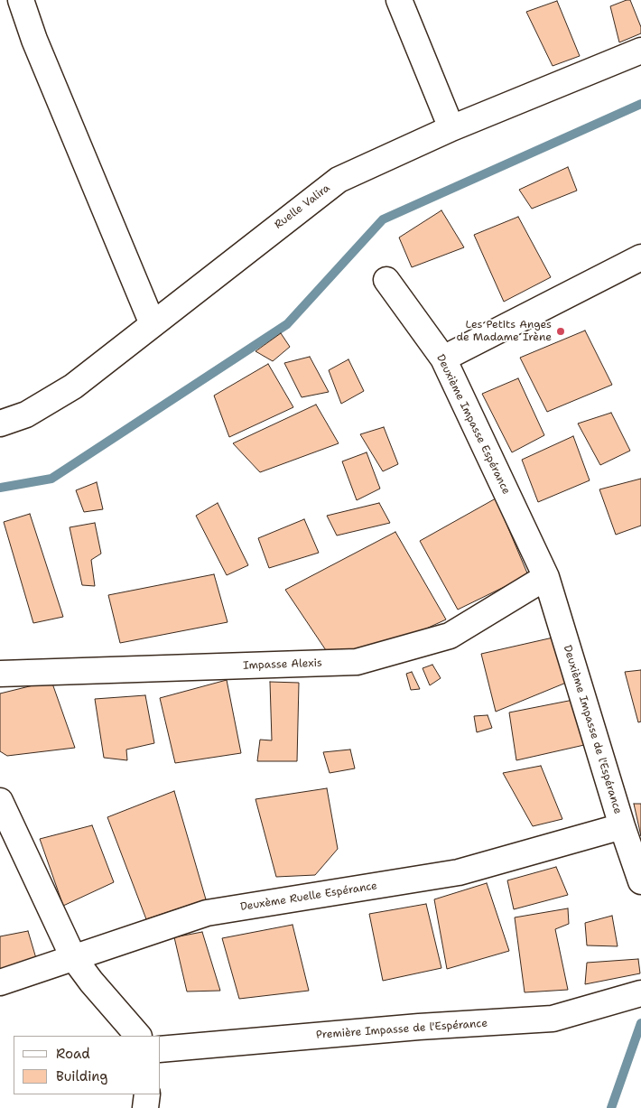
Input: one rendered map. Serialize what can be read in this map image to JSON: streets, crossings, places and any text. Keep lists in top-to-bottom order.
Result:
{
  "streets": {
    "street": [
      "Ruelle Valira",
      "Deuxième Impasse Espérance",
      "Impasse Alexis",
      "Deuxième Impasse de l'Espérance",
      "Deuxème Ruelle Espérance",
      "Première Impasse de l'Espérance"
    ]
  },
  "crossings": [
    ["Deuxième Impasse Espérance", "Impasse Alexis"],
    ["Deuxième Impasse Espérance", "Deuxième Impasse de l'Espérance"],
    ["Impasse Alexis", "Deuxième Impasse de l'Espérance"],
    ["Deuxième Impasse de l'Espérance", "Deuxème Ruelle Espérance"]
  ],
  "places": ["Les Petits Anges de Madame Irène"],
  "legend": ["Road", "Building"]
}
